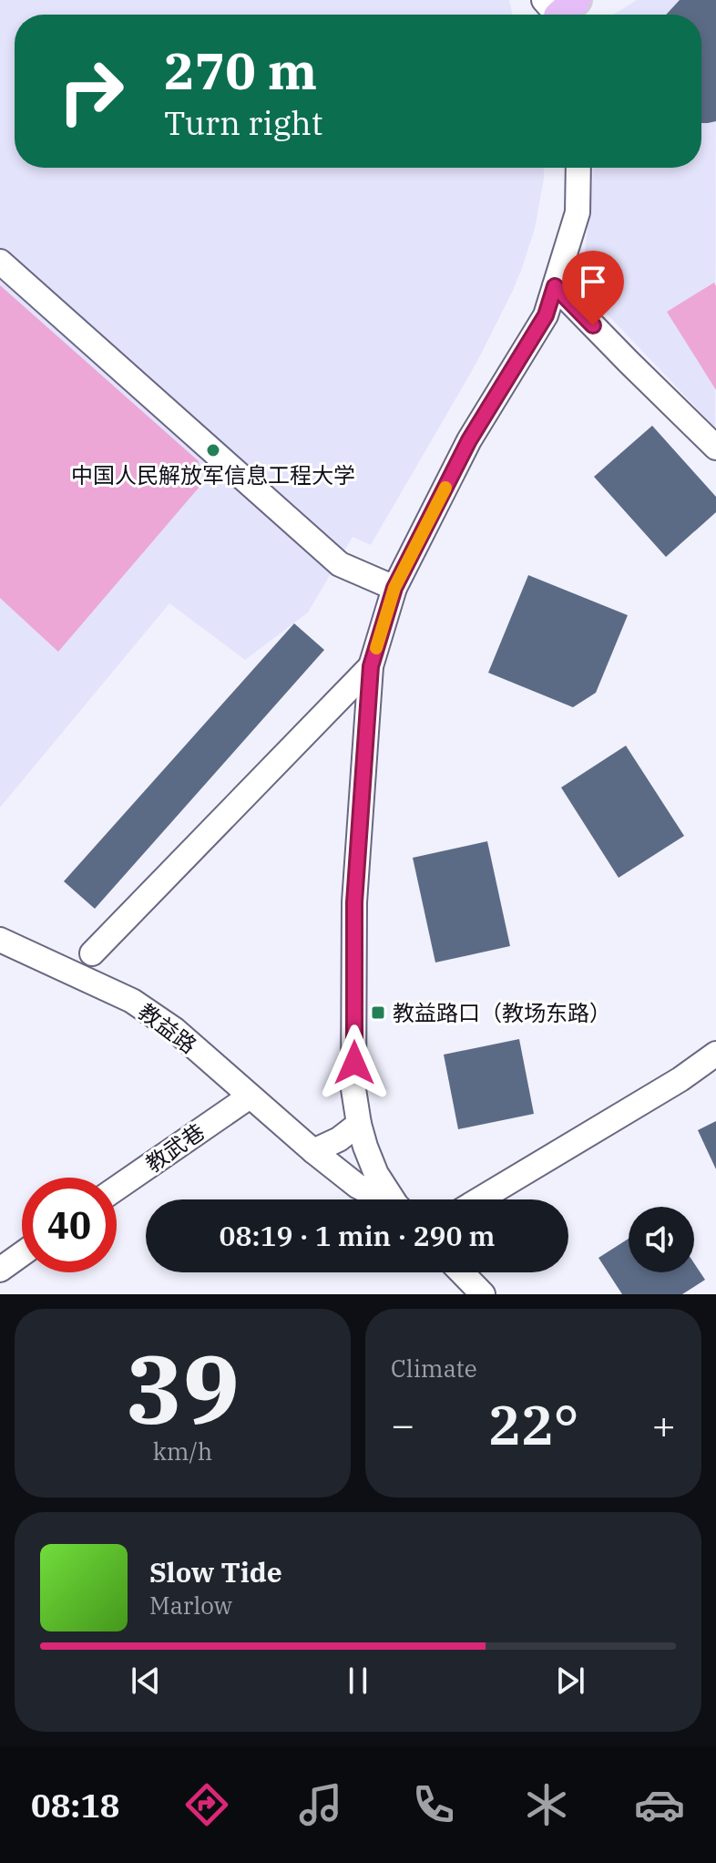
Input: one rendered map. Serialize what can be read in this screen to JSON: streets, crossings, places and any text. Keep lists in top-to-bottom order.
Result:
{
  "streets": {
    "street": ["教益路", "教武巷"]
  },
  "crossings": [
    ["教益路", "教武巷"]
  ],
  "places": {
    "other": ["中国人民解放军信息工程大学"],
    "transit": ["教益路口（教场东路）"]
  },
  "page": {
    "turn": ["270 m", "Turn right"],
    "limit": "40",
    "trip": "08:19 · 1 min · 290 m",
    "tile": [
      ["39", "km/h"],
      "Climate"
    ],
    "heat": ["−", "22°", "+"],
    "song": ["Slow Tide", "Marlow"],
    "tabs": "08:18"
  }
}
